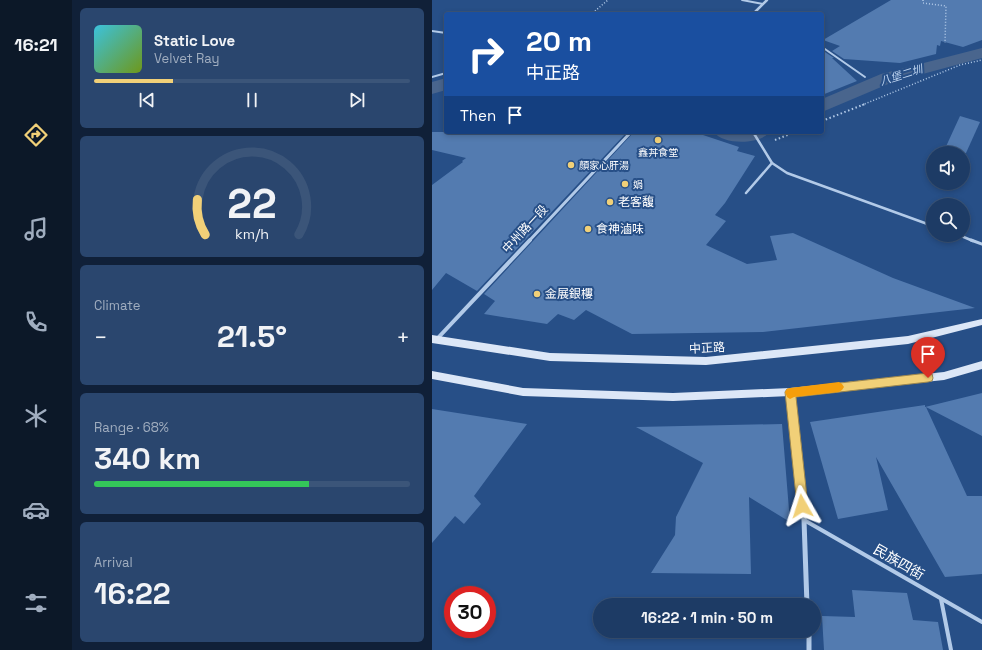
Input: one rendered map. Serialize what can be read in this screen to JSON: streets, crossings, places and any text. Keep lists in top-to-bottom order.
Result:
{
  "streets": {
    "main road": ["中正路"],
    "street": ["中州路一段"],
    "lane": ["民族四街"]
  },
  "crossings": [
    ["中州路一段", "中正路"]
  ],
  "water": ["八堡二圳"],
  "places": [
    "鑫丼食堂",
    "顏家心肝湯",
    "娟",
    "老客馥",
    "食神滷味",
    "金展銀樓"
  ],
  "page": {
    "tabs": "16:21",
    "turn": ["20 m", "中正路"],
    "song": ["Static Love", "Velvet Ray"],
    "then": "Then",
    "tile": [
      "Climate",
      ["Range · 68%", "340 km"],
      ["Arrival", "16:22"]
    ],
    "heat": ["−", "21.5°", "+"],
    "limit": "30",
    "trip": "16:22 · 1 min · 50 m",
    "gauge": ["22", "km/h"]
  }
}
